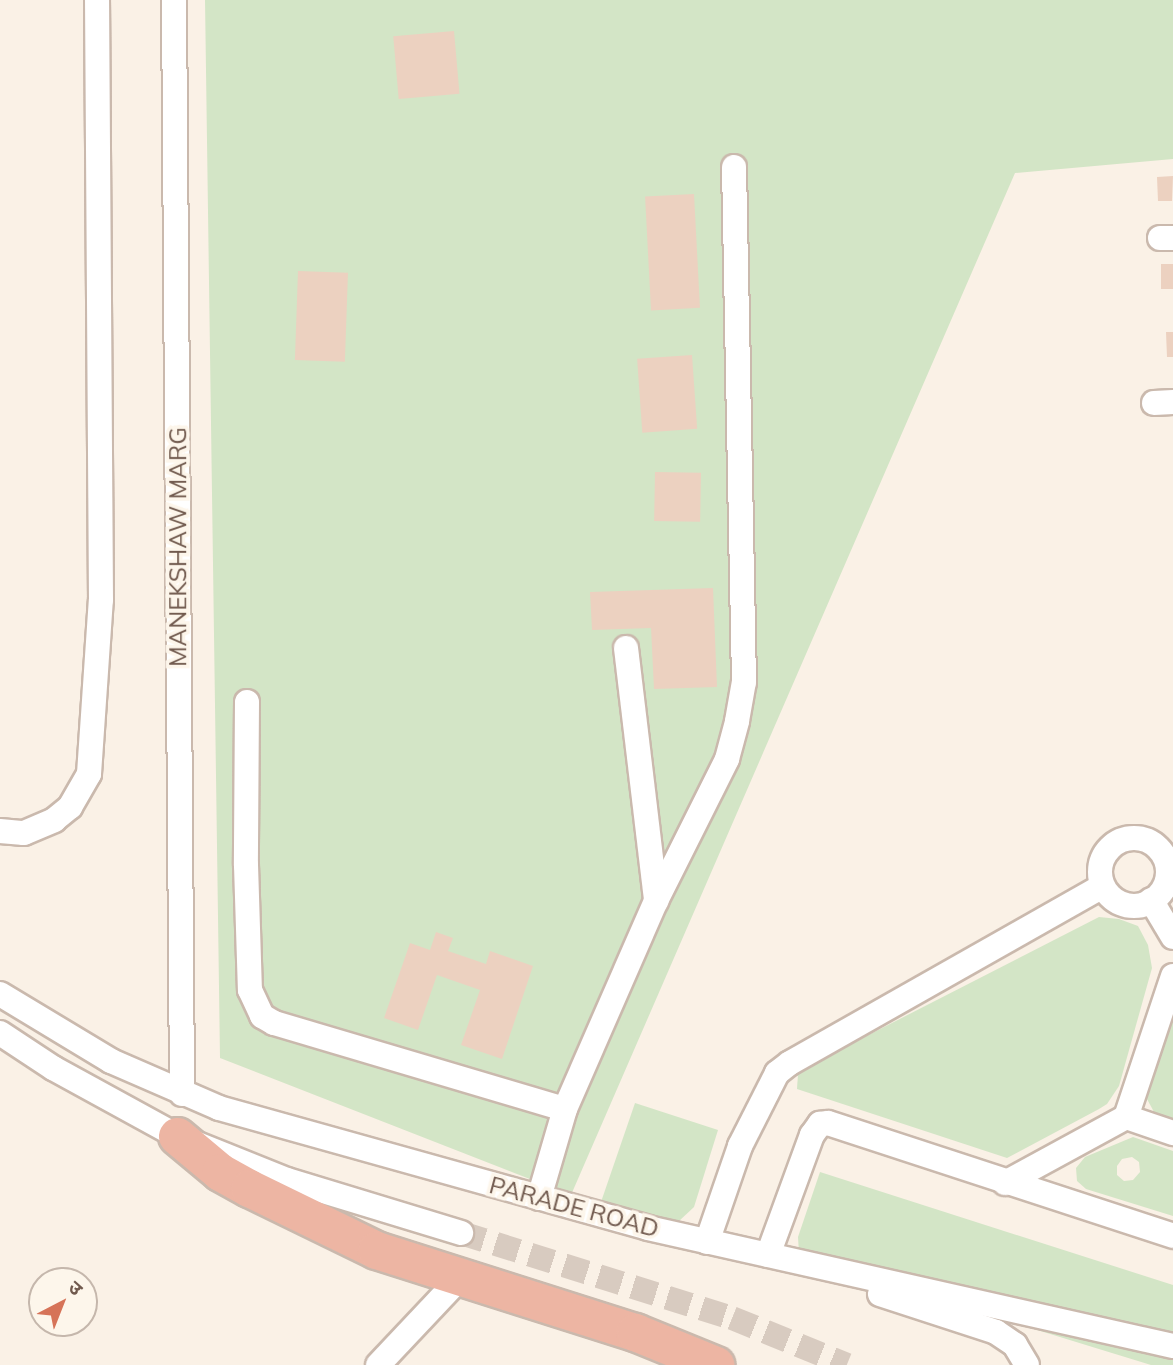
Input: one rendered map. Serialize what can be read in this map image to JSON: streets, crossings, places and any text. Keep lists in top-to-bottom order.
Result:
{
  "streets": {
    "street": ["MANEKSHAW MARG", "PARADE ROAD"]
  },
  "crossings": [
    ["MANEKSHAW MARG", "PARADE ROAD"]
  ],
  "north": "top right"
}
